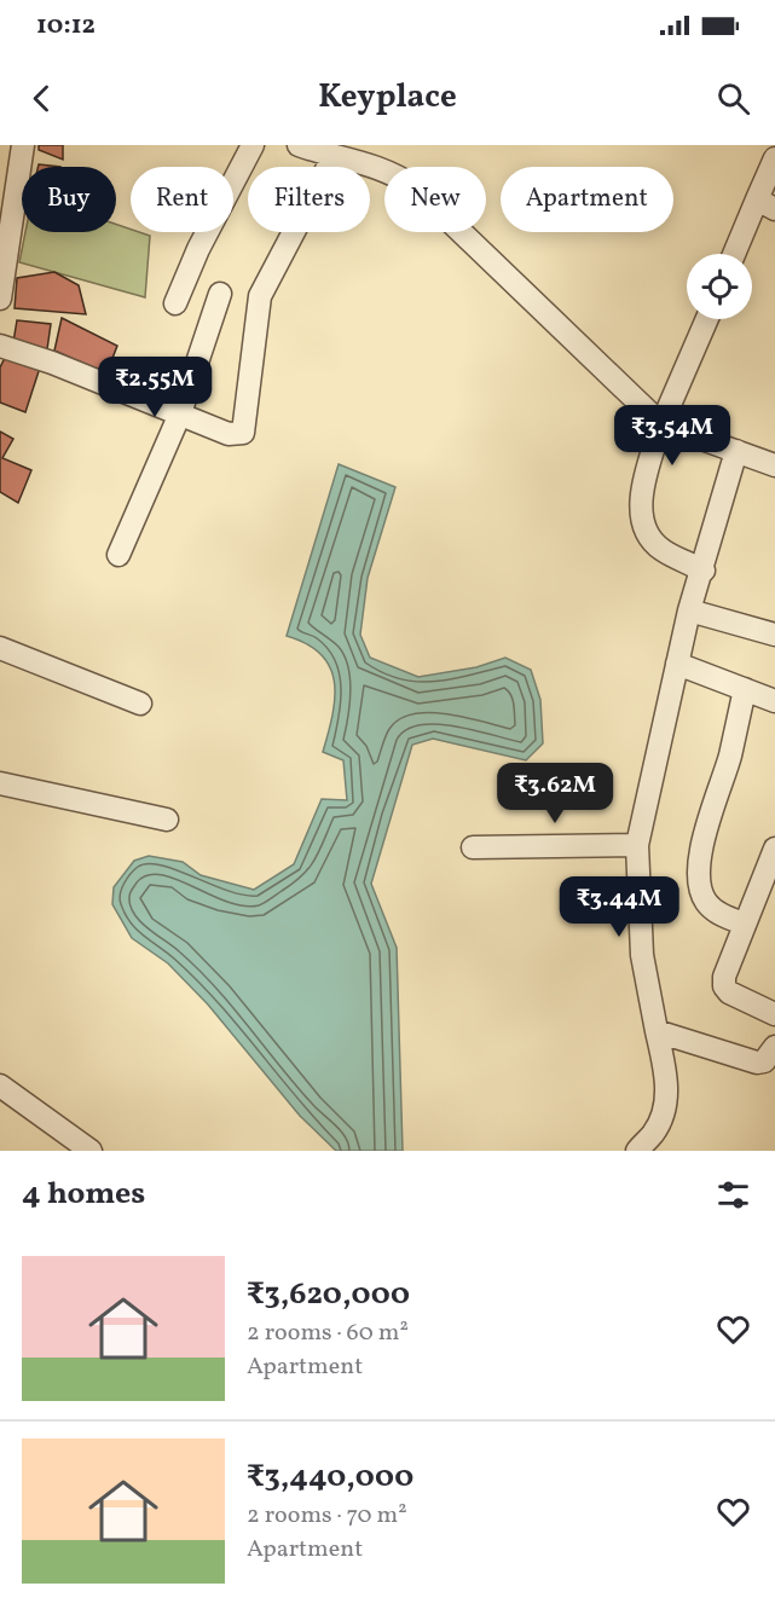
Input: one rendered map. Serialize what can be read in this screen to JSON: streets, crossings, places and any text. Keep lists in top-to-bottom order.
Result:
{
  "page": {
    "status": "10:12",
    "header": "Keyplace",
    "chip": [
      "Buy",
      "Rent",
      "Filters",
      "New",
      "Apartment"
    ],
    "price": [
      "₹2.55M",
      "₹3.54M",
      "₹3.62M",
      "₹3.44M"
    ],
    "heading": "4 homes",
    "list": [
      {
        "name": "₹3,620,000",
        "note": "2 rooms · 60 m² · Apartment"
      },
      {
        "name": "₹3,440,000",
        "note": "2 rooms · 70 m² · Apartment"
      }
    ]
  }
}
